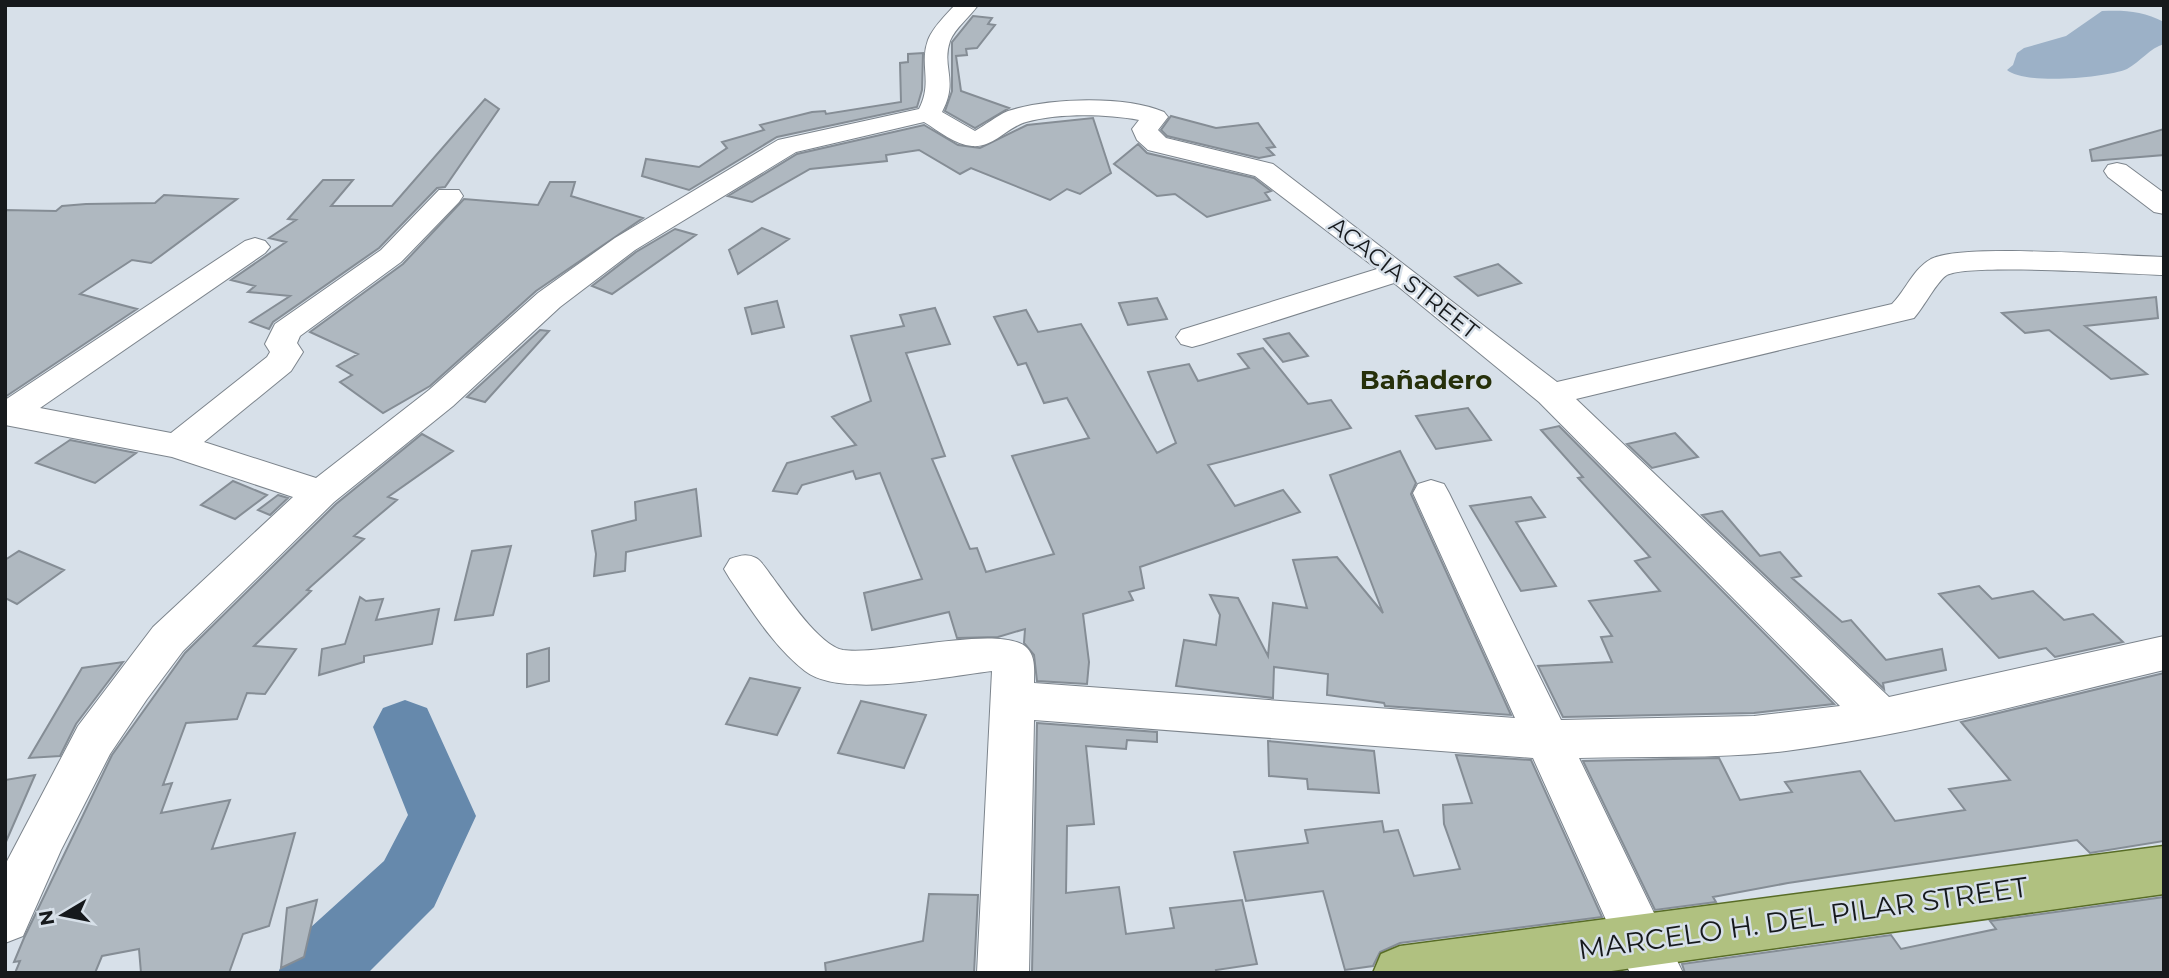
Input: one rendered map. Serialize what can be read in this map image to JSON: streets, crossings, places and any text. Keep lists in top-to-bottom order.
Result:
{
  "streets": {
    "main road": ["MARCELO H. DEL PILAR STREET"],
    "street": ["ACACIA STREET"]
  },
  "districts": ["Bañadero"],
  "north": "left"
}
